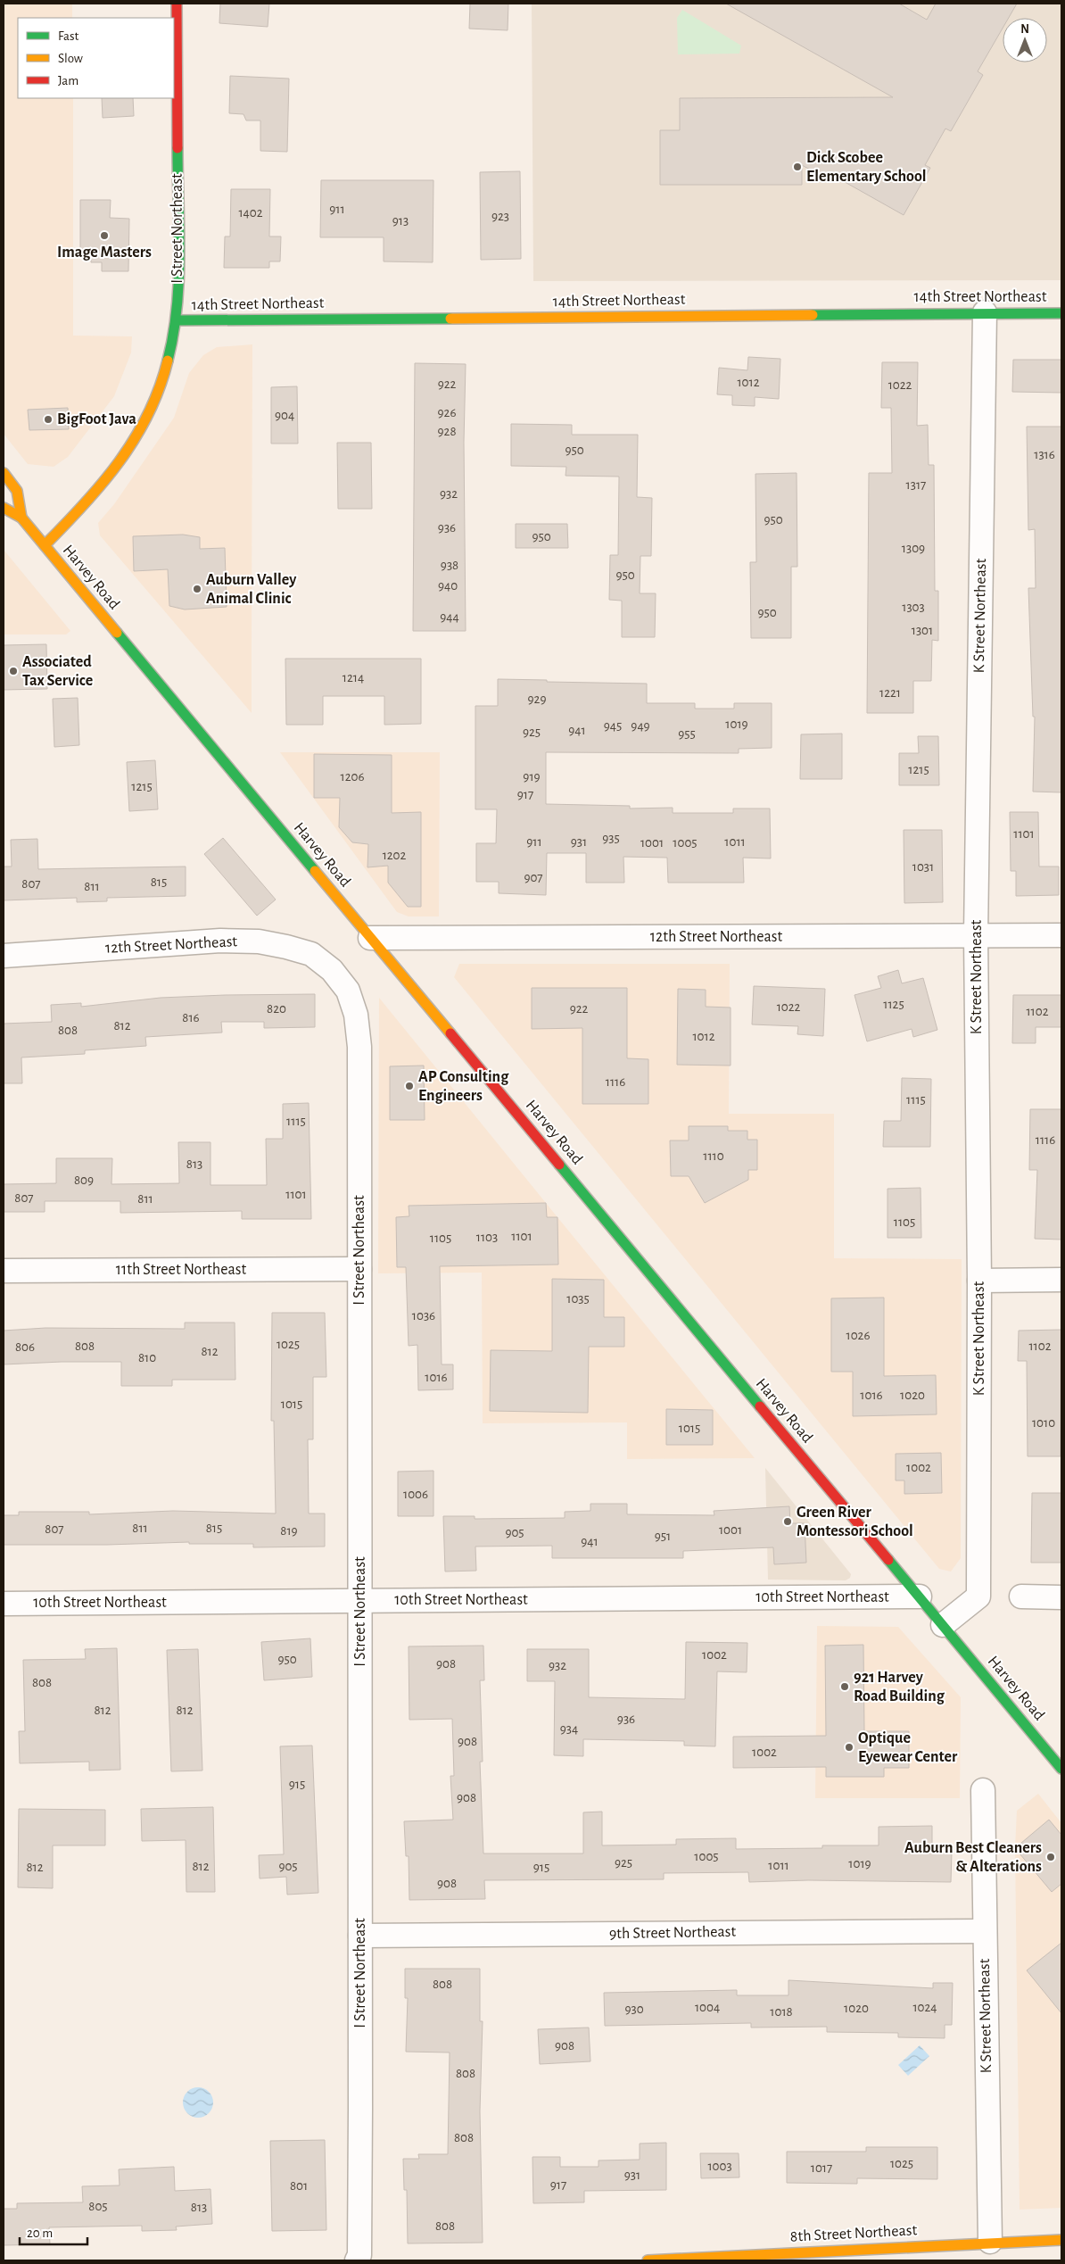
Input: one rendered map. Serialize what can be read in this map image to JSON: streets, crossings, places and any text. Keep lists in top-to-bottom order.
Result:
{
  "streets": {
    "street": [
      "I Street Northeast",
      "14th Street Northeast",
      "Harvey Road",
      "K Street Northeast",
      "12th Street Northeast",
      "11th Street Northeast",
      "10th Street Northeast",
      "9th Street Northeast",
      "8th Street Northeast"
    ]
  },
  "crossings": [
    ["I Street Northeast", "14th Street Northeast"],
    ["I Street Northeast", "Harvey Road"],
    ["I Street Northeast", "12th Street Northeast"],
    ["I Street Northeast", "11th Street Northeast"],
    ["I Street Northeast", "10th Street Northeast"],
    ["I Street Northeast", "9th Street Northeast"],
    ["14th Street Northeast", "K Street Northeast"],
    ["Harvey Road", "K Street Northeast"],
    ["Harvey Road", "12th Street Northeast"],
    ["Harvey Road", "10th Street Northeast"],
    ["K Street Northeast", "12th Street Northeast"],
    ["K Street Northeast", "9th Street Northeast"],
    ["K Street Northeast", "8th Street Northeast"]
  ],
  "places": [
    "Dick Scobee Elementary School",
    "Image Masters",
    "BigFoot Java",
    "Auburn Valley Animal Clinic",
    "Associated Tax Service",
    "AP Consulting Engineers",
    "Green River Montessori School",
    "921 Harvey Road Building",
    "Optique Eyewear Center",
    "Auburn Best Cleaners & Alterations"
  ],
  "house_numbers": [
    "911",
    "1402",
    "923",
    "913",
    "1012",
    "922",
    "1022",
    "926",
    "904",
    "928",
    "950",
    "1316",
    "1317",
    "932",
    "950",
    "936",
    "950",
    "1309",
    "938",
    "950",
    "940",
    "1303",
    "950",
    "944",
    "1301",
    "1214",
    "1221",
    "929",
    "1019",
    "945",
    "949",
    "941",
    "925",
    "955",
    "1215",
    "1206",
    "919",
    "1215",
    "917",
    "1101",
    "935",
    "911",
    "931",
    "1011",
    "1001",
    "1005",
    "1202",
    "1031",
    "907",
    "815",
    "807",
    "811",
    "1125",
    "1022",
    "820",
    "922",
    "1102",
    "816",
    "812",
    "808",
    "1012",
    "1116",
    "1115",
    "1115",
    "1116",
    "1110",
    "813",
    "809",
    "1101",
    "807",
    "811",
    "1105",
    "1101",
    "1103",
    "1105",
    "1035",
    "1036",
    "1026",
    "1025",
    "808",
    "1102",
    "806",
    "812",
    "810",
    "1016",
    "1016",
    "1020",
    "1015",
    "1010",
    "1015",
    "1002",
    "1006",
    "811",
    "815",
    "807",
    "1001",
    "819",
    "905",
    "951",
    "941",
    "1002",
    "950",
    "908",
    "932",
    "808",
    "812",
    "812",
    "936",
    "934",
    "908",
    "1002",
    "915",
    "908",
    "1005",
    "925",
    "1019",
    "1011",
    "812",
    "905",
    "812",
    "915",
    "908",
    "808",
    "1004",
    "1024",
    "1020",
    "930",
    "1018",
    "908",
    "808",
    "808",
    "1025",
    "1003",
    "1017",
    "931",
    "917",
    "801",
    "805",
    "813",
    "808"
  ],
  "legend": ["Fast", "Slow", "Jam"],
  "scale_bar": "20 m",
  "north": "top"
}
